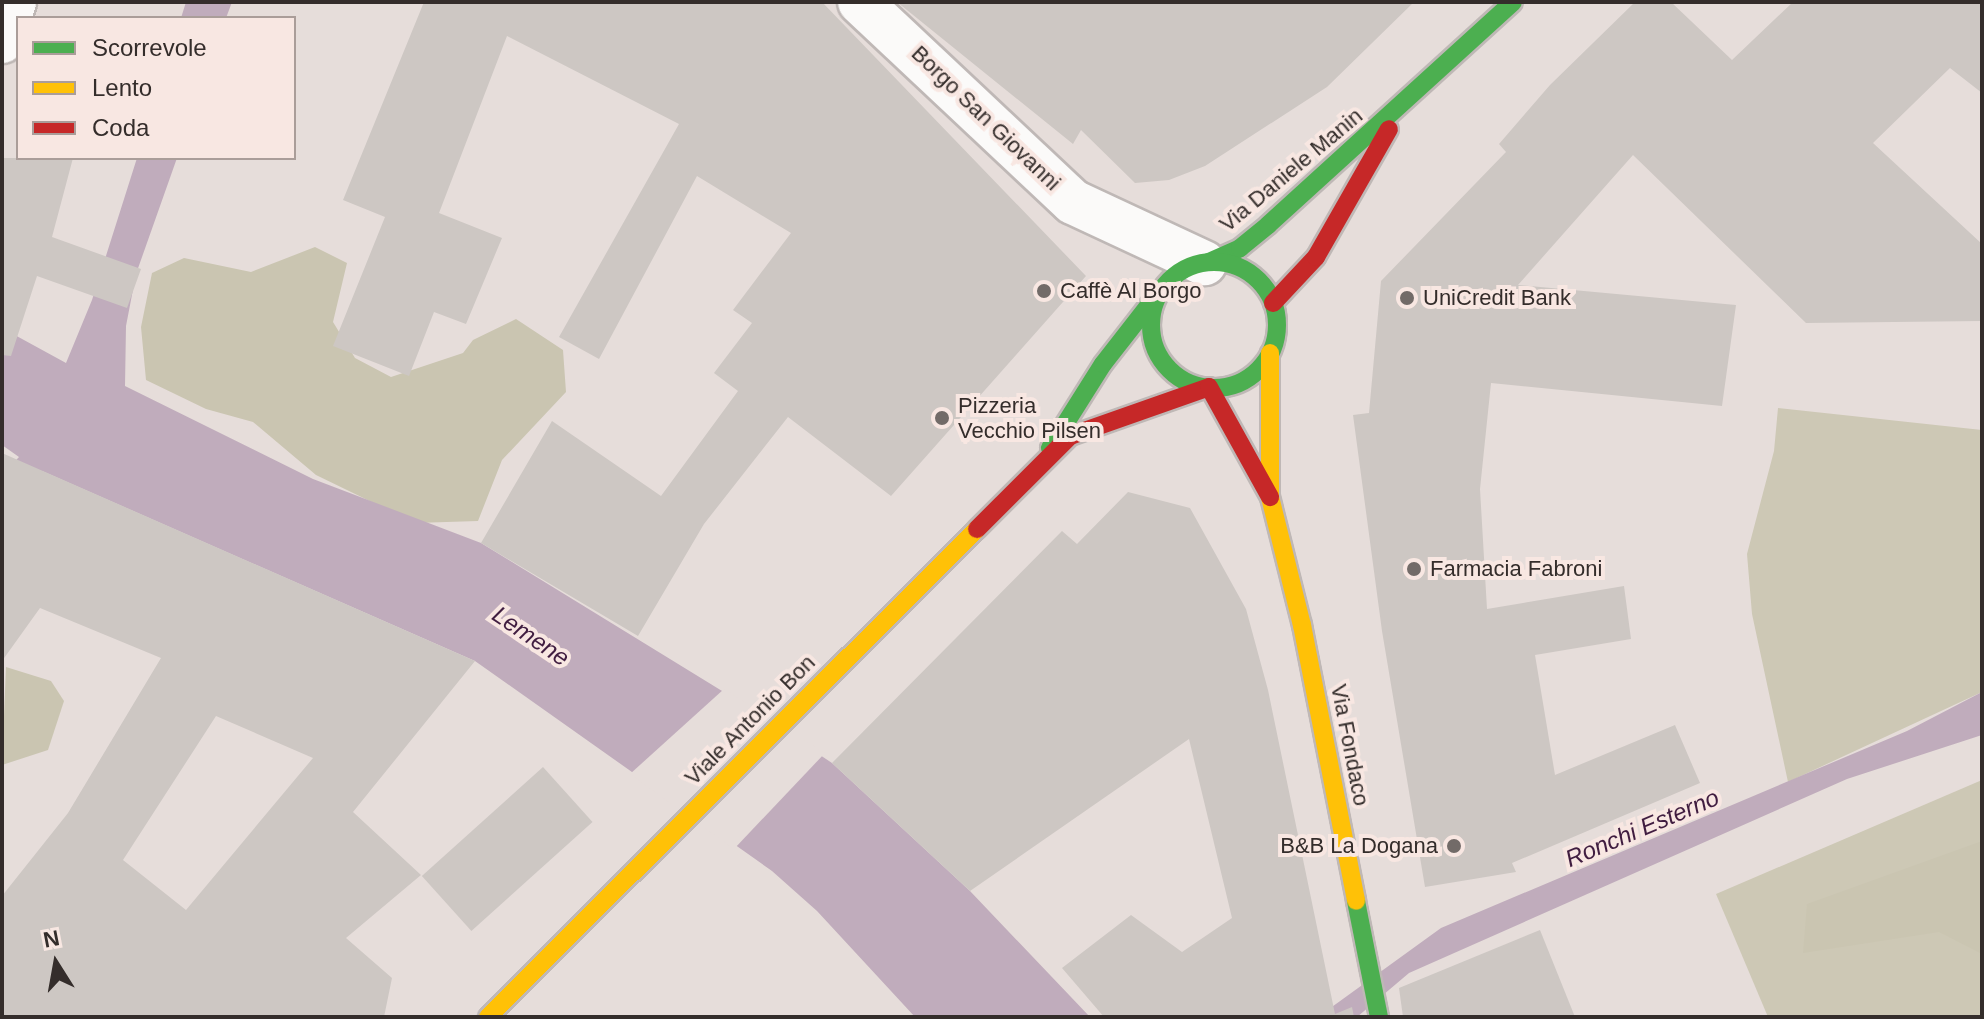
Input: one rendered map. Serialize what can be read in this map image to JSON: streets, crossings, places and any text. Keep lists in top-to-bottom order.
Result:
{
  "streets": {
    "main road": ["Via Daniele Manin", "Viale Antonio Bon", "Via Fondaco"],
    "street": ["Borgo San Giovanni"]
  },
  "crossings": [
    ["Borgo San Giovanni", "Via Daniele Manin"],
    ["Borgo San Giovanni", "Viale Antonio Bon"],
    ["Borgo San Giovanni", "Via Fondaco"],
    ["Via Daniele Manin", "Viale Antonio Bon"],
    ["Via Daniele Manin", "Via Fondaco"],
    ["Viale Antonio Bon", "Via Fondaco"]
  ],
  "water": ["Lemene", "Ronchi Esterno"],
  "places": [
    "Caffè Al Borgo",
    "UniCredit Bank",
    "Pizzeria Vecchio Pilsen",
    "Farmacia Fabroni",
    "B&B La Dogana"
  ],
  "legend": ["Scorrevole", "Lento", "Coda"],
  "north": "top"
}
